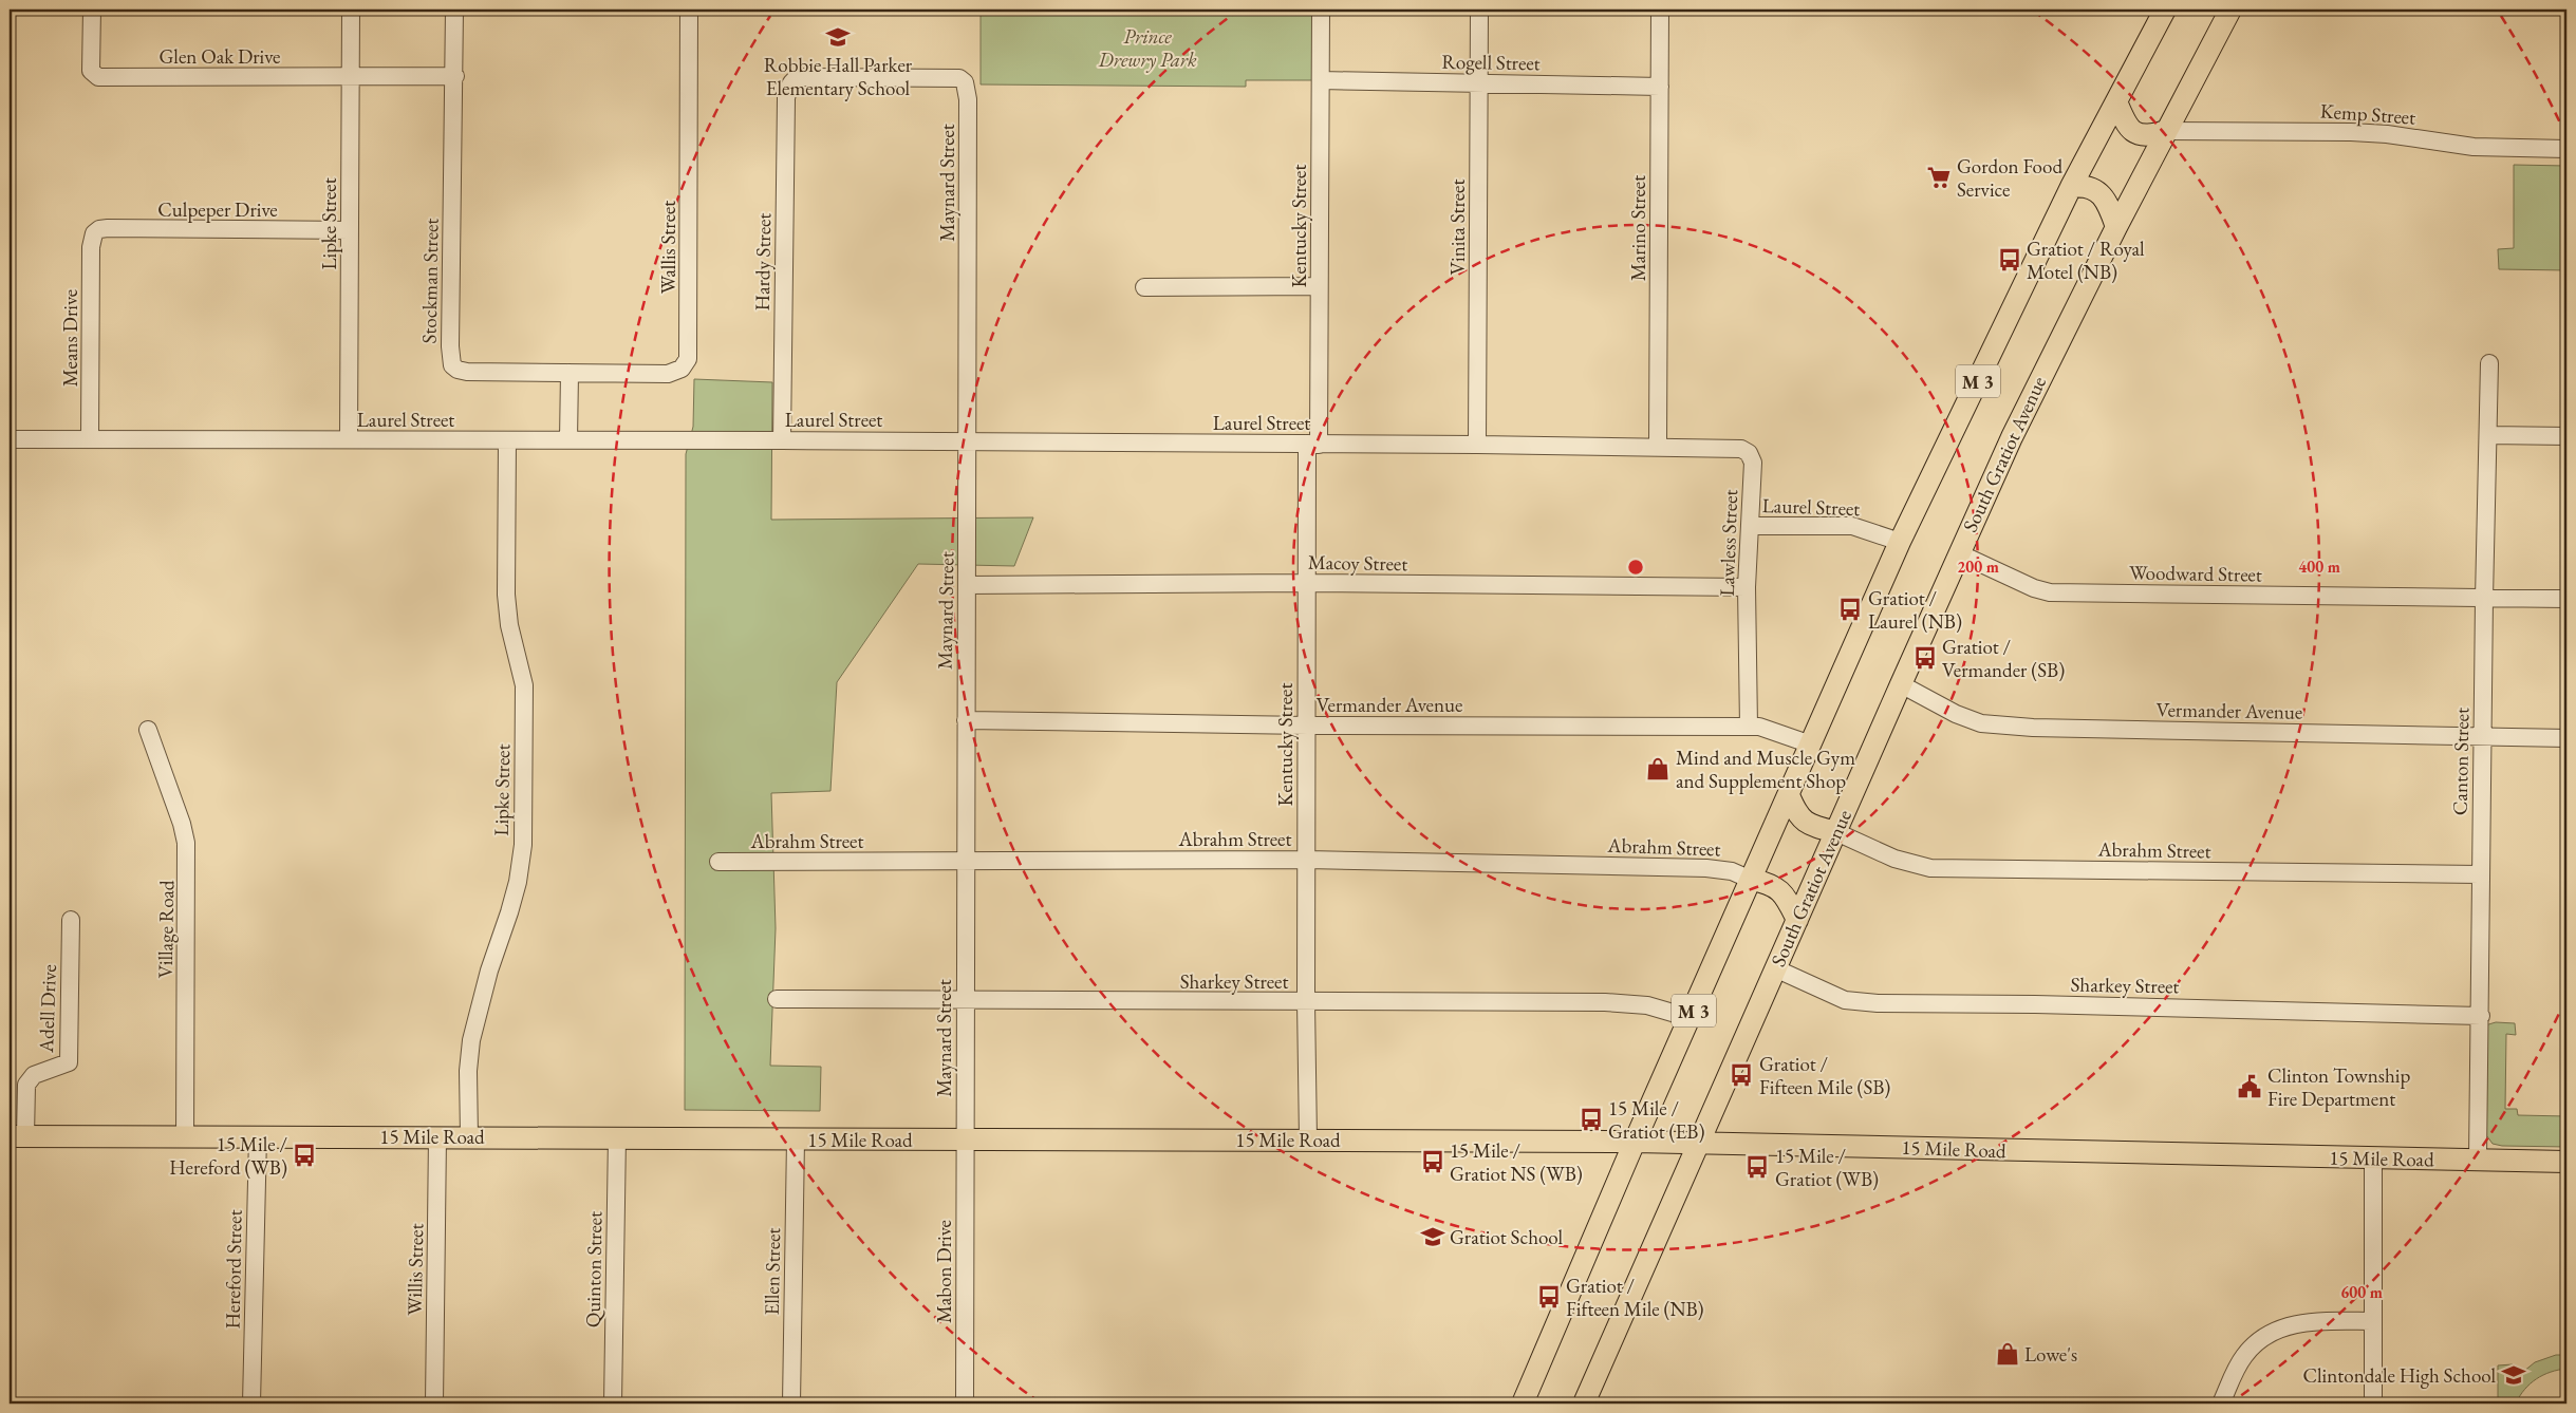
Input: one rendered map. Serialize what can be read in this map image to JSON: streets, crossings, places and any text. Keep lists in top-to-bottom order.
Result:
{
  "streets": {
    "main road": ["M 3", "South Gratiot Avenue", "15 Mile Road"],
    "street": [
      "Glen Oak Drive",
      "Rogell Street",
      "Kemp Street",
      "Maynard Street",
      "Culpeper Drive",
      "Lipke Street",
      "Kentucky Street",
      "Vinita Street",
      "Marino Street",
      "Wallis Street",
      "Hardy Street",
      "Stockman Street",
      "Means Drive",
      "Laurel Street",
      "Lawless Street",
      "Macoy Street",
      "Woodward Street",
      "Vermander Avenue",
      "Canton Street",
      "Abrahm Street",
      "Village Road",
      "Sharkey Street",
      "Adell Drive",
      "Hereford Street",
      "Willis Street",
      "Quinton Street",
      "Ellen Street",
      "Mabon Drive"
    ]
  },
  "crossings": [
    ["Glen Oak Drive", "Lipke Street"],
    ["Rogell Street", "Kentucky Street"],
    ["Rogell Street", "Vinita Street"],
    ["Rogell Street", "Marino Street"],
    ["Kemp Street", "South Gratiot Avenue"],
    ["Maynard Street", "Hardy Street"],
    ["Maynard Street", "Laurel Street"],
    ["Maynard Street", "Macoy Street"],
    ["Maynard Street", "Vermander Avenue"],
    ["Maynard Street", "Abrahm Street"],
    ["Maynard Street", "Sharkey Street"],
    ["Maynard Street", "15 Mile Road"],
    ["Maynard Street", "Mabon Drive"],
    ["Culpeper Drive", "Lipke Street"],
    ["Culpeper Drive", "Means Drive"],
    ["Lipke Street", "Laurel Street"],
    ["Lipke Street", "15 Mile Road"],
    ["Kentucky Street", "Laurel Street"],
    ["Kentucky Street", "Macoy Street"],
    ["Kentucky Street", "Vermander Avenue"],
    ["Kentucky Street", "Abrahm Street"],
    ["Kentucky Street", "Sharkey Street"],
    ["Kentucky Street", "15 Mile Road"],
    ["Vinita Street", "Laurel Street"],
    ["Marino Street", "Laurel Street"],
    ["Marino Street", "Lawless Street"],
    ["Wallis Street", "Stockman Street"],
    ["Hardy Street", "Laurel Street"],
    ["Means Drive", "Laurel Street"],
    ["M 3", "Laurel Street"],
    ["M 3", "Vermander Avenue"],
    ["M 3", "Abrahm Street"],
    ["M 3", "Sharkey Street"],
    ["M 3", "15 Mile Road"],
    ["Laurel Street", "Lawless Street"],
    ["South Gratiot Avenue", "Woodward Street"],
    ["South Gratiot Avenue", "Vermander Avenue"],
    ["South Gratiot Avenue", "Abrahm Street"],
    ["South Gratiot Avenue", "Sharkey Street"],
    ["South Gratiot Avenue", "15 Mile Road"],
    ["Lawless Street", "Macoy Street"],
    ["Lawless Street", "Vermander Avenue"],
    ["Woodward Street", "Canton Street"],
    ["Vermander Avenue", "Canton Street"],
    ["Canton Street", "Abrahm Street"],
    ["Canton Street", "Sharkey Street"],
    ["Canton Street", "15 Mile Road"],
    ["Village Road", "15 Mile Road"],
    ["Adell Drive", "15 Mile Road"],
    ["15 Mile Road", "Hereford Street"],
    ["15 Mile Road", "Willis Street"],
    ["15 Mile Road", "Quinton Street"],
    ["15 Mile Road", "Ellen Street"],
    ["15 Mile Road", "Mabon Drive"]
  ],
  "parks": ["Prince Drewry Park"],
  "places": {
    "school or university": ["Robbie Hall Parker Elementary School", "Gratiot School", "Clintondale High School"],
    "supermarket": ["Gordon Food Service"],
    "bus stop": [
      "Gratiot / Royal Motel (NB)",
      "Gratiot / Laurel (NB)",
      "Gratiot / Vermander (SB)",
      "Gratiot / Fifteen Mile (SB)",
      "15 Mile / Gratiot (EB)",
      "15 Mile / Hereford (WB)",
      "15 Mile / Gratiot NS (WB)",
      "15 Mile / Gratiot (WB)",
      "Gratiot / Fifteen Mile (NB)"
    ],
    "shop": ["Mind and Muscle Gym and Supplement Shop", "Lowe's"],
    "public building": ["Clinton Township Fire Department"]
  },
  "rings": ["200 m", "400 m", "600 m"]
}
